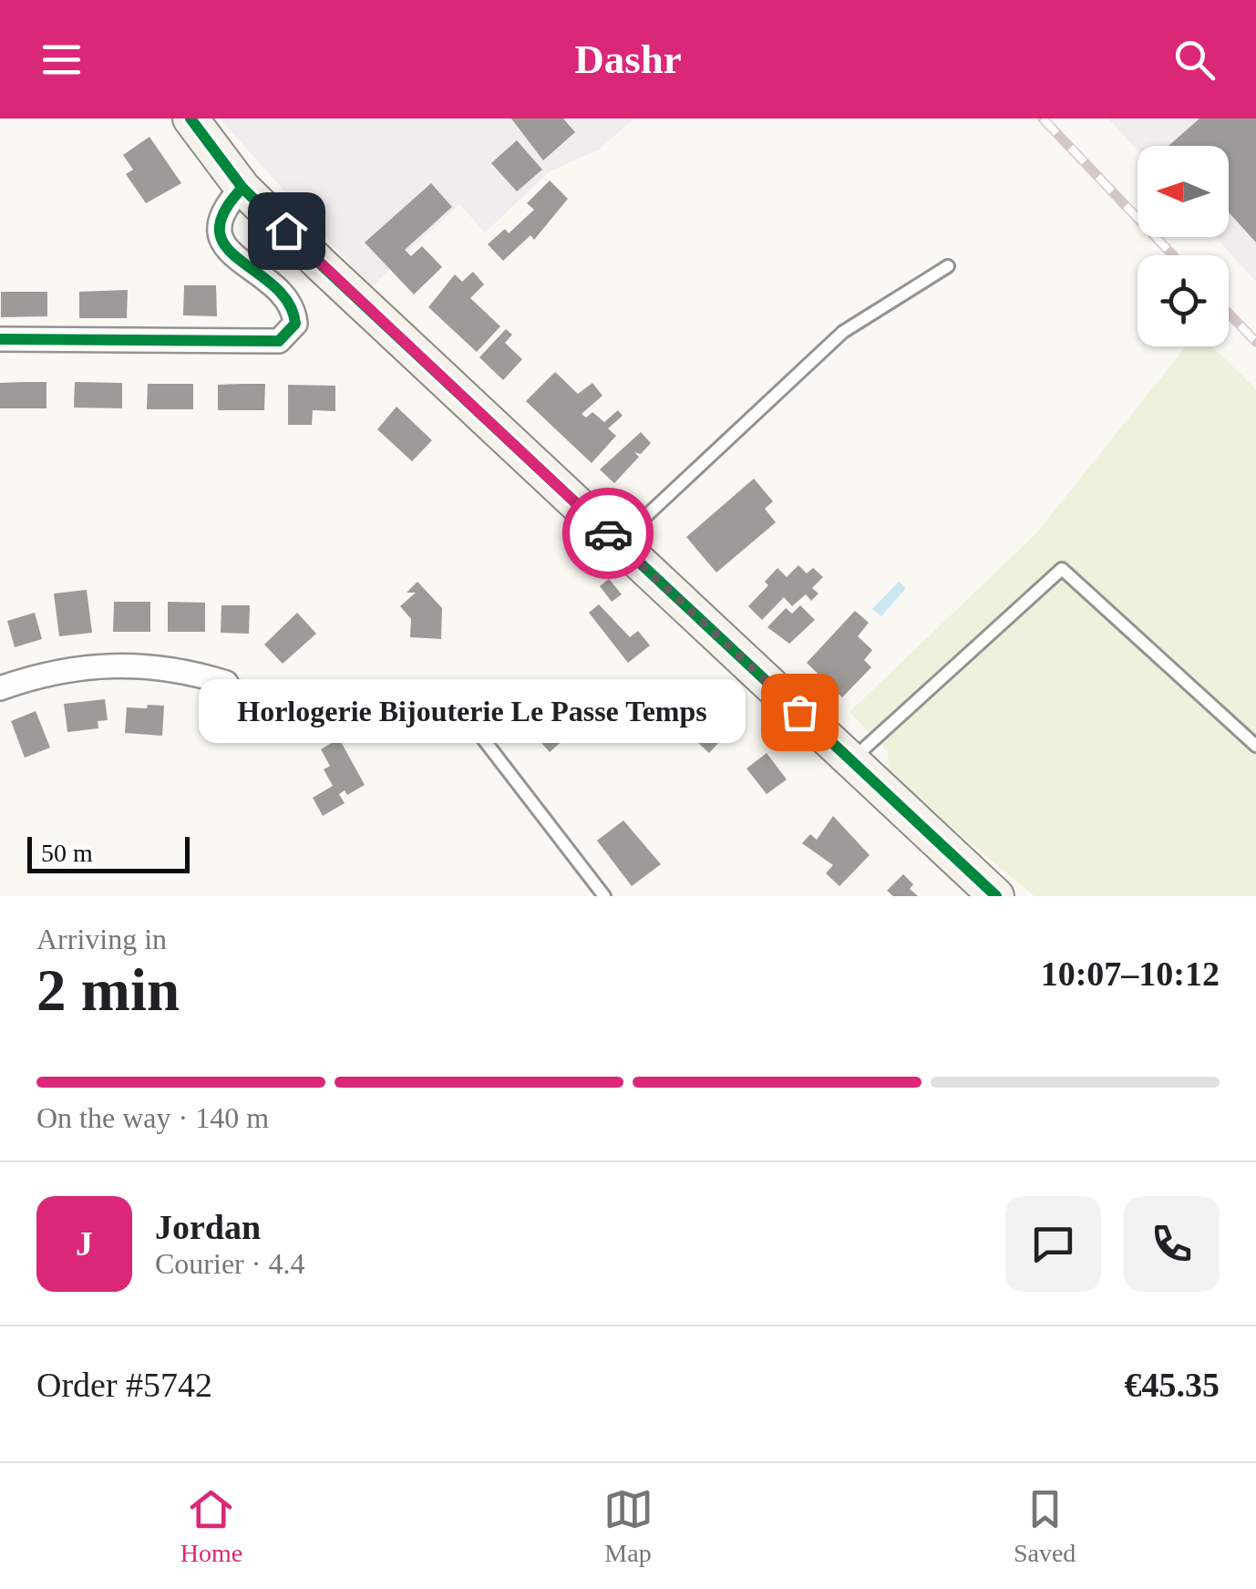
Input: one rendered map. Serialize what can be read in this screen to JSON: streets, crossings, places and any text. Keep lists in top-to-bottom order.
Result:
{
  "places": ["Horlogerie Bijouterie Le Passe Temps"],
  "scale_bar": "50 m",
  "north": "left",
  "page": {
    "header": "Dashr",
    "bubble": "Horlogerie Bijouterie Le Passe Temps",
    "scale": "50 m",
    "heading": ["2 min", "Arriving in", "10:07–10:12"],
    "panel": [
      "Jordan",
      "Courier · 4.4",
      "Order #5742",
      "€45.35"
    ],
    "bar": "On the way · 140 m",
    "round": "J",
    "tabs": ["Home", "Map", "Saved"]
  }
}
